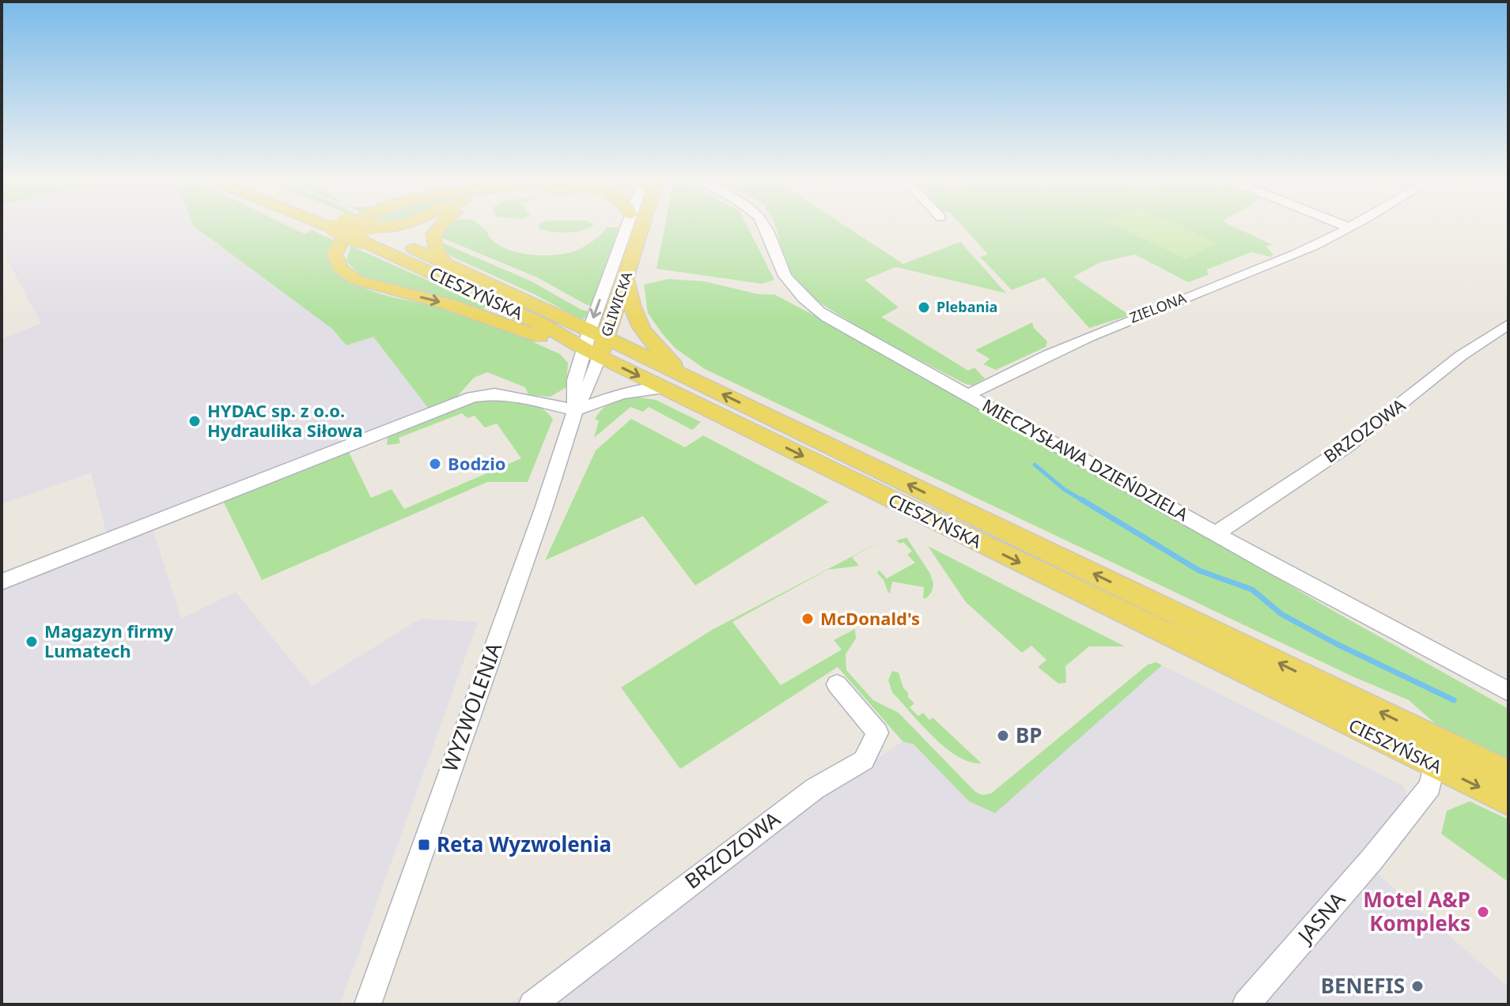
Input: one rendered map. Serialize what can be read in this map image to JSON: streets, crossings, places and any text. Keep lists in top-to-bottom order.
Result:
{
  "streets": {
    "main road": ["CIESZYŃSKA", "GLIWICKA"],
    "street": [
      "ZIELONA",
      "BRZOZOWA",
      "MIECZYSŁAWA DZIEŃDZIELA",
      "WYZWOLENIA",
      "JASNA"
    ]
  },
  "crossings": [
    ["CIESZYŃSKA", "GLIWICKA"],
    ["CIESZYŃSKA", "WYZWOLENIA"],
    ["CIESZYŃSKA", "JASNA"],
    ["GLIWICKA", "WYZWOLENIA"],
    ["ZIELONA", "MIECZYSŁAWA DZIEŃDZIELA"],
    ["BRZOZOWA", "MIECZYSŁAWA DZIEŃDZIELA"]
  ],
  "places": {
    "other": [
      "Plebania",
      "HYDAC sp. z o.o. Hydraulika Siłowa",
      "Bodzio",
      "McDonald's",
      "Magazyn firmy Lumatech",
      "BP",
      "Motel A&P Kompleks",
      "BENEFIS"
    ],
    "transit": ["Reta Wyzwolenia"]
  }
}
